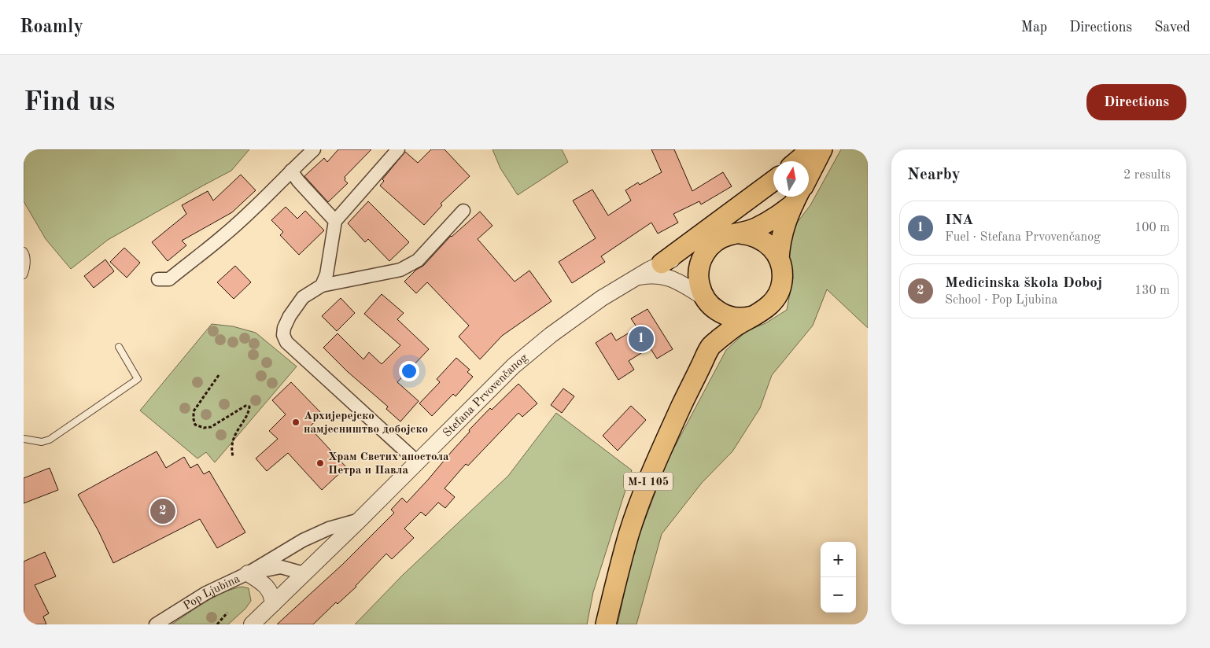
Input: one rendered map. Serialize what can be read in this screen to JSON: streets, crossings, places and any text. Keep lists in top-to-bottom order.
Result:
{
  "streets": {
    "main road": ["M-I 105"],
    "street": ["Stefana Prvovenčanog", "Pop Ljubina"]
  },
  "crossings": [
    ["Stefana Prvovenčanog", "M-I 105"]
  ],
  "places": ["Архијерејско намјесништво добојско", "Храм Светих апостола Петра и Павла"],
  "north": "top",
  "page": {
    "header": "Roamly",
    "nav": ["Map", "Directions", "Saved"],
    "buttons": "Directions",
    "title": "Find us",
    "heading": ["Nearby", "2 results"],
    "list": [
      {
        "mark": "1",
        "name": "INA",
        "note": "Fuel · Stefana Prvovenčanog",
        "value": "100 m"
      },
      {
        "mark": "2",
        "name": "Medicinska škola Doboj",
        "note": "School · Pop Ljubina",
        "value": "130 m"
      }
    ],
    "pins": ["1", "2"],
    "map_buttons": ["+", "−"]
  }
}
